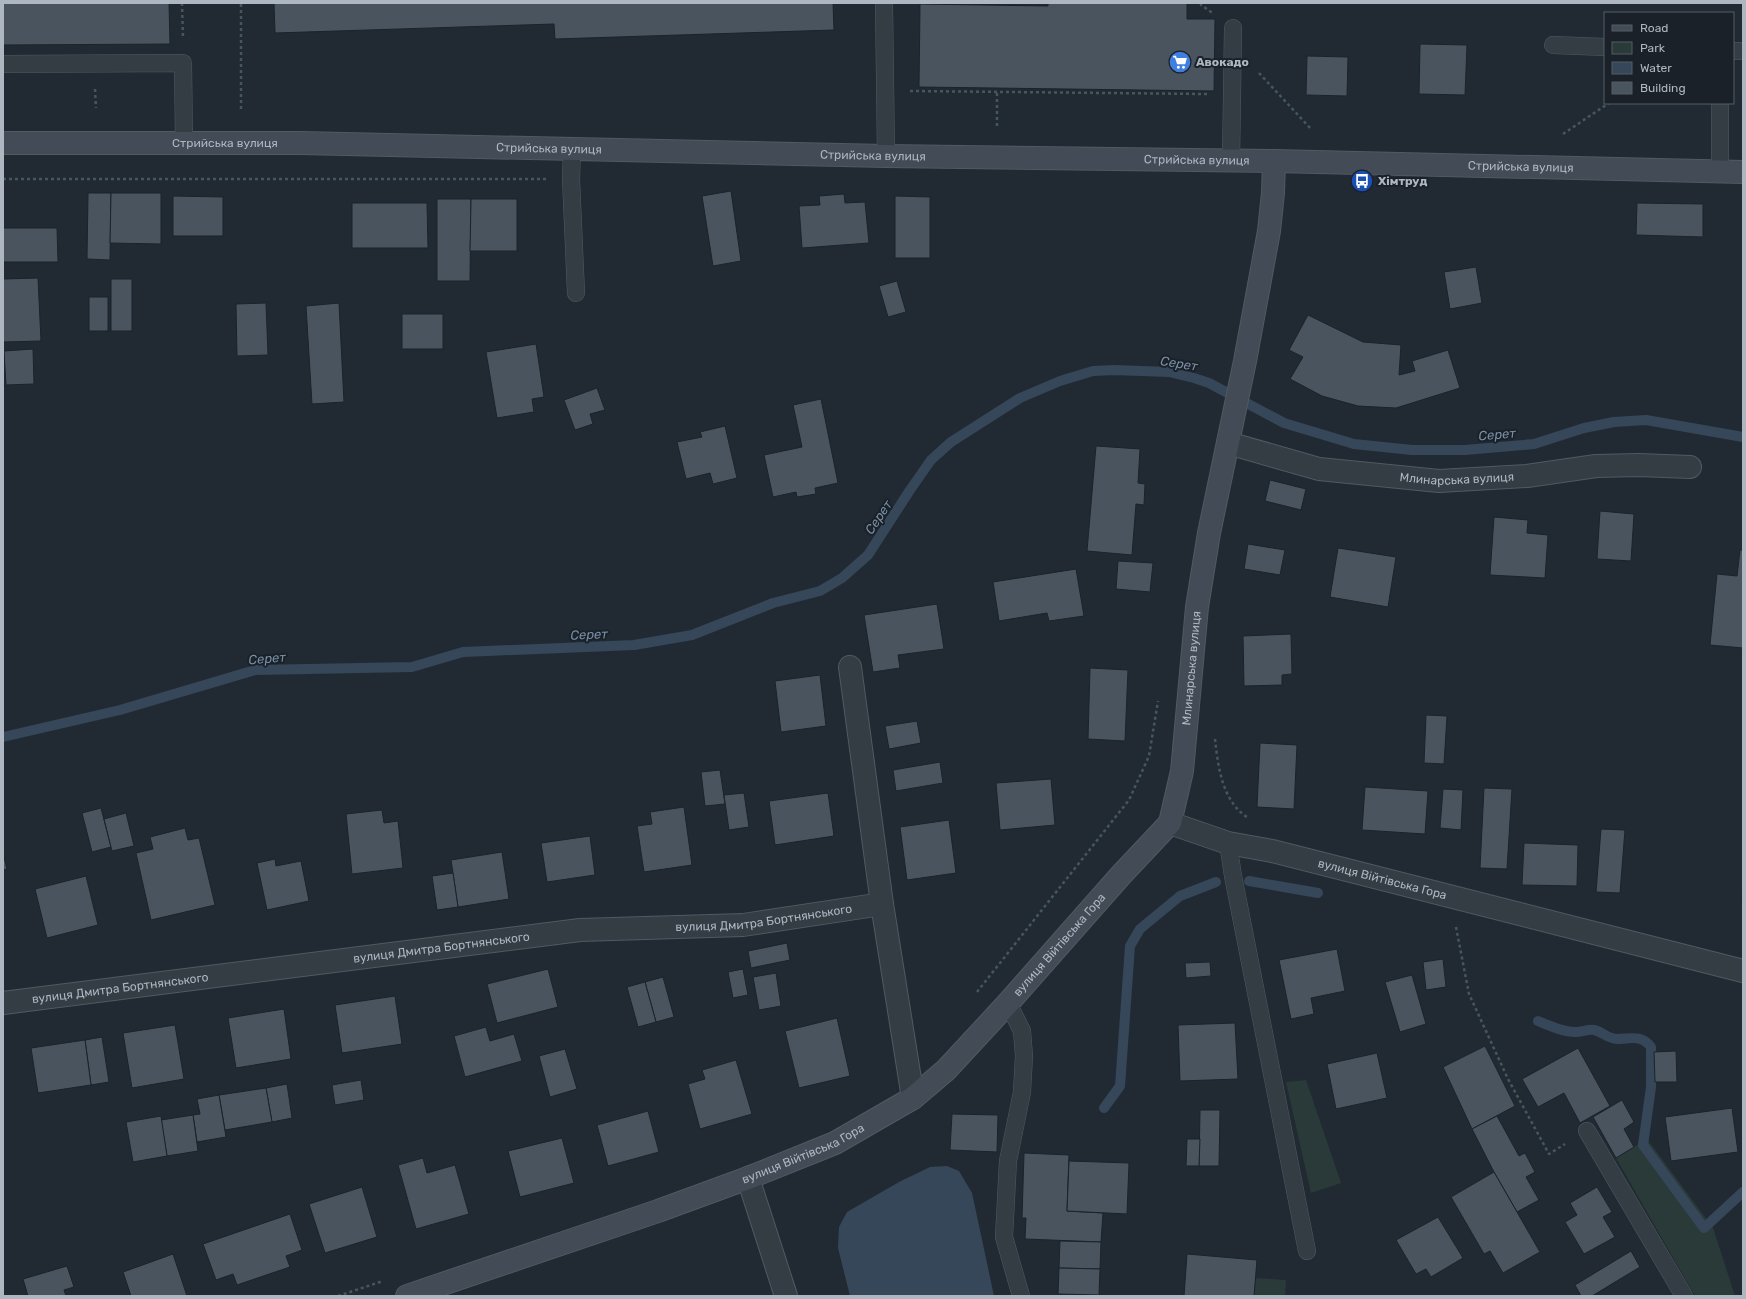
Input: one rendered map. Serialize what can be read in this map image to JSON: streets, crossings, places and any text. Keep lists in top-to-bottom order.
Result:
{
  "streets": {
    "main road": ["Стрийська вулиця", "Млинарська вулиця", "вулиця Війтівська Гора"],
    "street": ["вулиця Дмитра Бортнянського"]
  },
  "crossings": [
    ["Стрийська вулиця", "Млинарська вулиця"],
    ["Млинарська вулиця", "вулиця Війтівська Гора"]
  ],
  "water": ["Серет"],
  "places": {
    "supermarket": ["Авокадо"],
    "bus stop": ["Хімтруд"]
  },
  "legend": [
    "Road",
    "Park",
    "Water",
    "Building"
  ]
}
